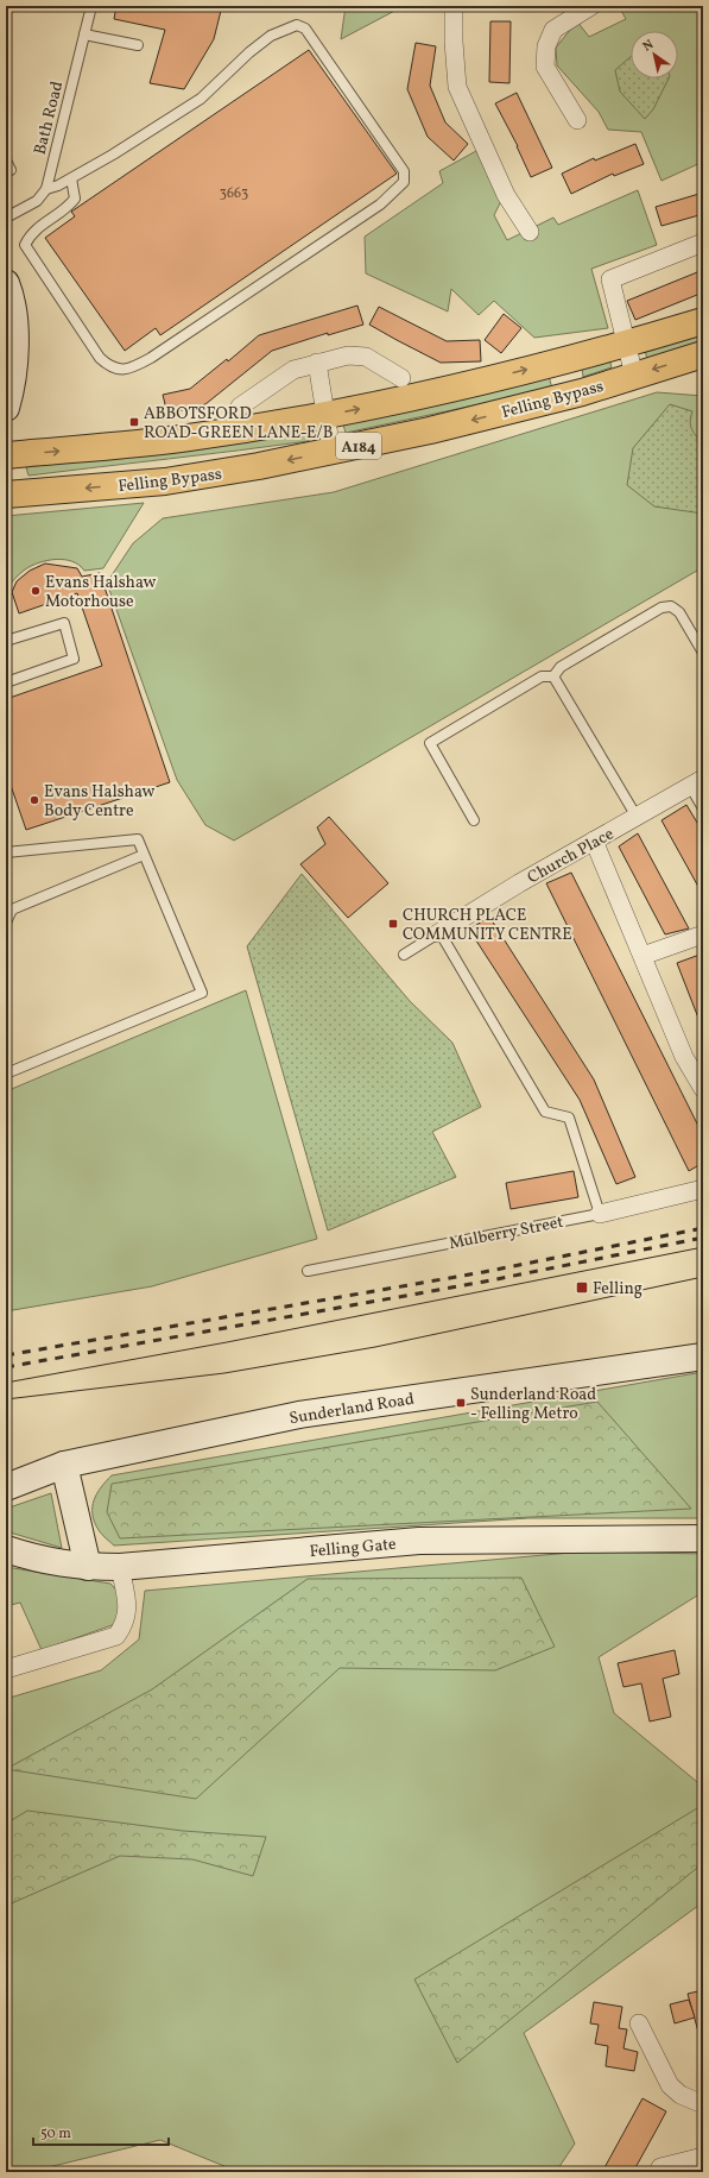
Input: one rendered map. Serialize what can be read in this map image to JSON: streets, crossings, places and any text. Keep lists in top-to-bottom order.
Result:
{
  "streets": {
    "highway": ["Felling Bypass", "A184"],
    "street": [
      "Church Place",
      "Mulberry Street",
      "Sunderland Road",
      "Felling Gate"
    ],
    "lane": ["Bath Road"]
  },
  "crossings": [
    ["Felling Bypass", "A184"]
  ],
  "places": {
    "transit": [
      "ABBOTSFORD ROAD-GREEN LANE-E/B",
      "CHURCH PLACE COMMUNITY CENTRE",
      "Felling",
      "Sunderland Road - Felling Metro"
    ],
    "other": ["Evans Halshaw Motorhouse", "Evans Halshaw Body Centre"]
  },
  "house_numbers": ["3663"],
  "scale_bar": "50 m",
  "north": "top left"
}
